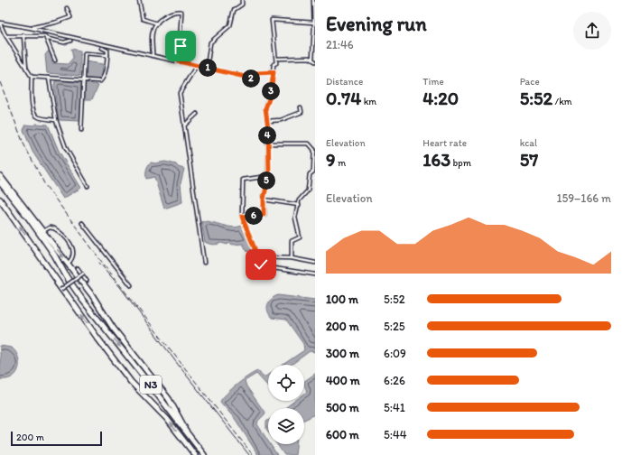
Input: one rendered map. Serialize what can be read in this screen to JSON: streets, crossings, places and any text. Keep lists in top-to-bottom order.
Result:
{
  "streets": {
    "highway": ["N3"]
  },
  "scale_bar": "200 m",
  "page": {
    "heading": ["Evening run", "21:46"],
    "pins": [
      "1",
      "2",
      "3",
      "4",
      "5",
      "6"
    ],
    "stats": [
      ["Distance", "0.74 km"],
      ["Time", "4:20"],
      ["Pace", "5:52 /km"],
      ["Elevation", "9 m"],
      ["Heart rate", "163 bpm"],
      ["kcal", "57"]
    ],
    "chart": ["Elevation", "159–166 m"],
    "list": [
      {
        "name": "100 m",
        "note": "5:52"
      },
      {
        "name": "200 m",
        "note": "5:25"
      },
      {
        "name": "300 m",
        "note": "6:09"
      },
      {
        "name": "400 m",
        "note": "6:26"
      },
      {
        "name": "500 m",
        "note": "5:41"
      },
      {
        "name": "600 m",
        "note": "5:44"
      }
    ],
    "scale": "200 m"
  }
}
